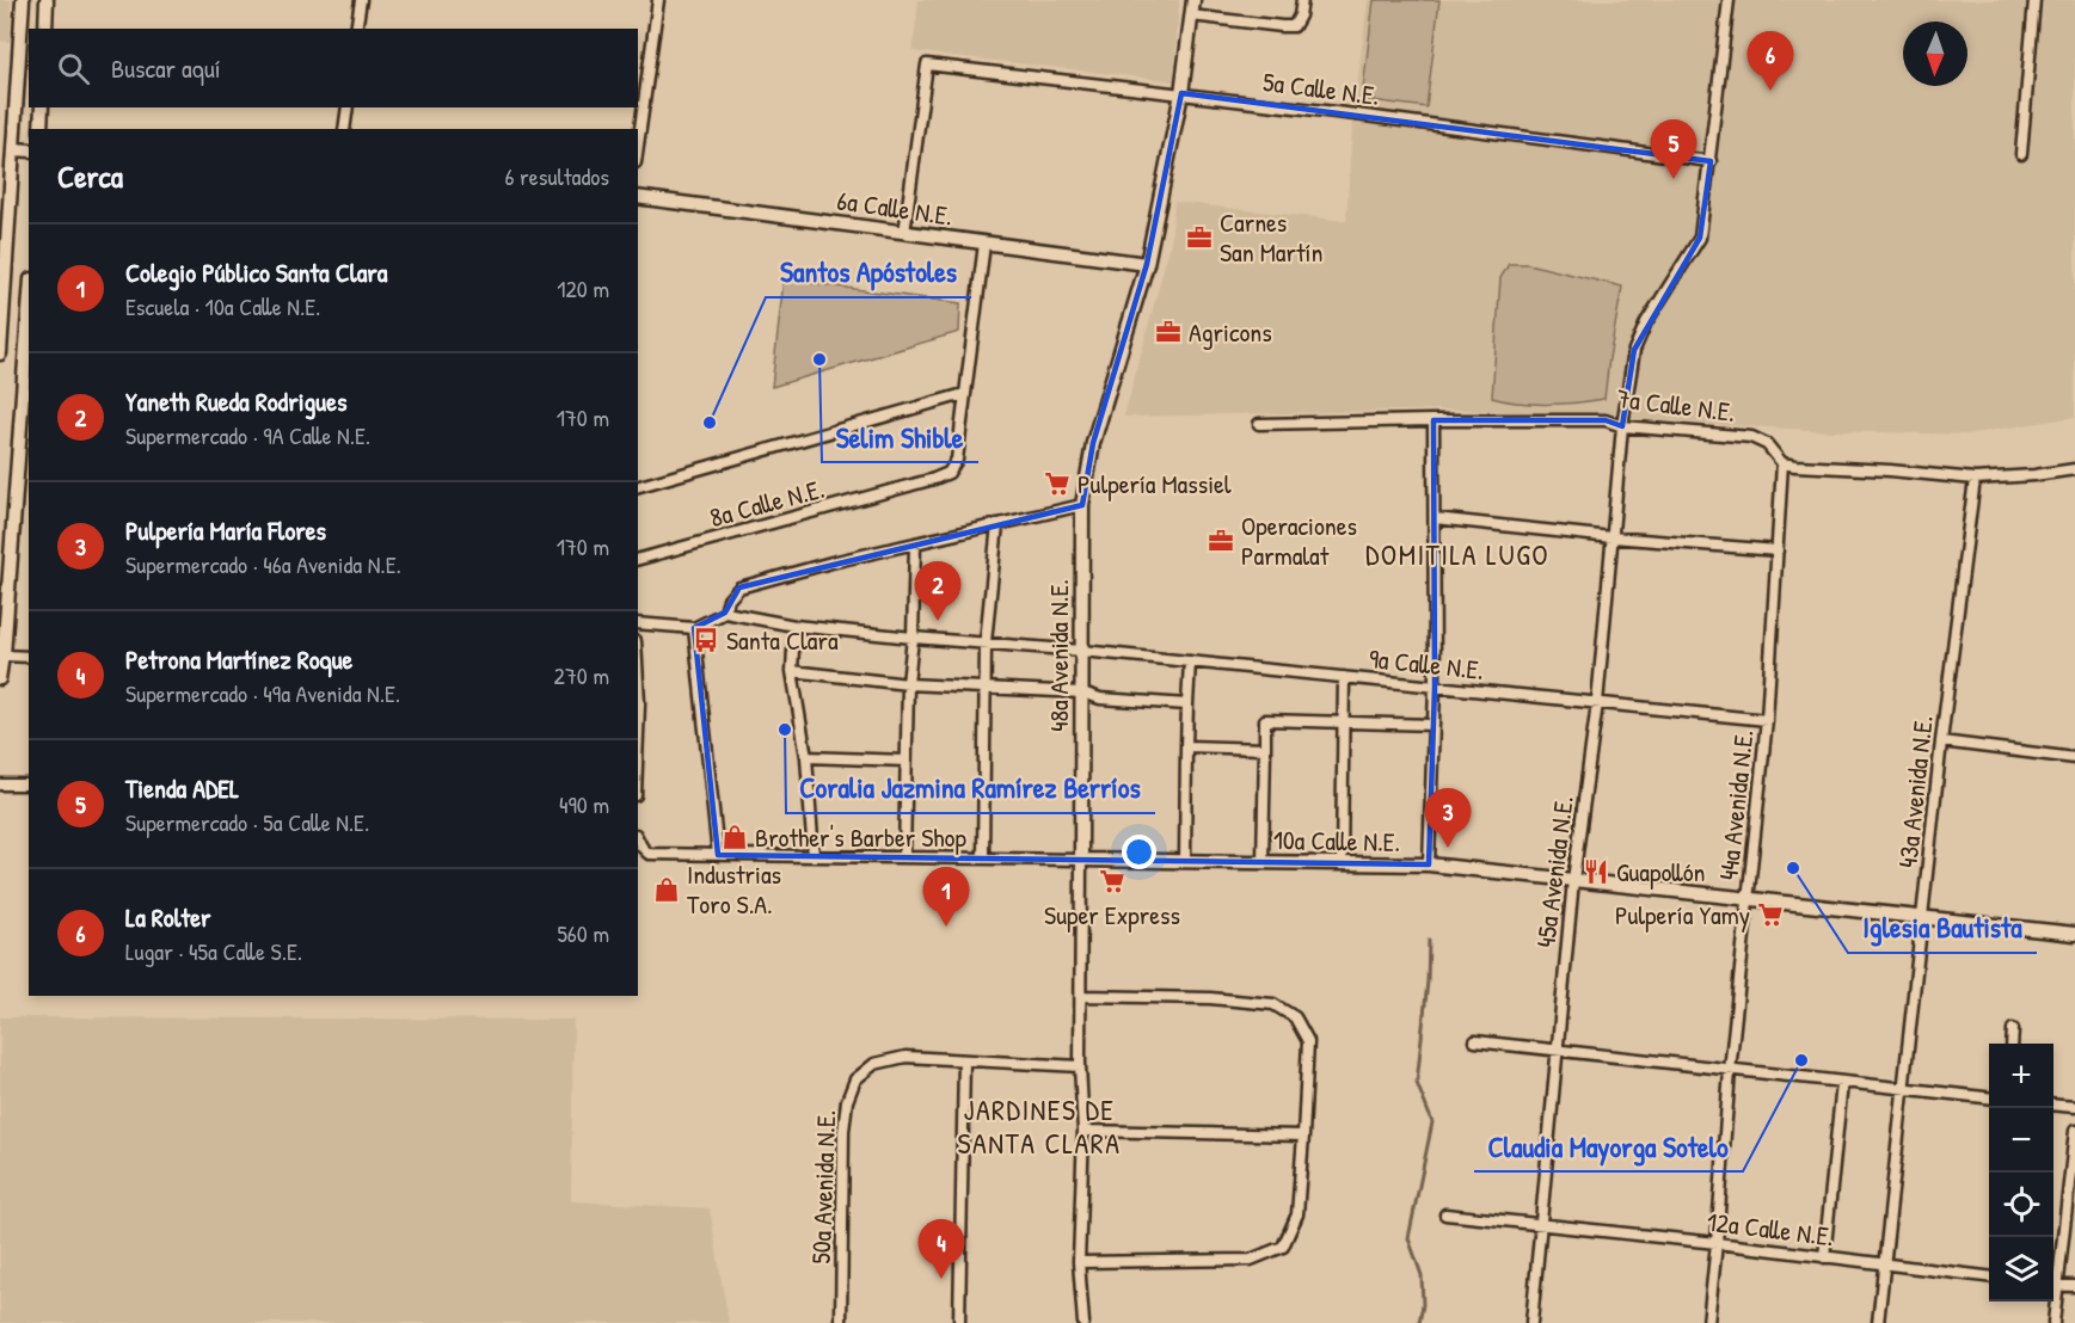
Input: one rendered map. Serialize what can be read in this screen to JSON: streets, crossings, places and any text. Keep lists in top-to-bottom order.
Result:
{
  "streets": {
    "street": [
      "5a Calle N.E.",
      "6a Calle N.E.",
      "7a Calle N.E.",
      "8a Calle N.E.",
      "48a Avenida N.E.",
      "9a Calle N.E.",
      "43a Avenida N.E.",
      "44a Avenida N.E.",
      "10a Calle N.E.",
      "45a Avenida N.E.",
      "50a Avenida N.E.",
      "12a Calle N.E."
    ]
  },
  "crossings": [
    ["5a Calle N.E.", "6a Calle N.E."],
    ["5a Calle N.E.", "48a Avenida N.E."],
    ["5a Calle N.E.", "45a Avenida N.E."],
    ["6a Calle N.E.", "48a Avenida N.E."],
    ["7a Calle N.E.", "44a Avenida N.E."],
    ["7a Calle N.E.", "45a Avenida N.E."],
    ["48a Avenida N.E.", "9a Calle N.E."],
    ["48a Avenida N.E.", "10a Calle N.E."],
    ["9a Calle N.E.", "44a Avenida N.E."],
    ["9a Calle N.E.", "45a Avenida N.E."],
    ["43a Avenida N.E.", "10a Calle N.E."],
    ["43a Avenida N.E.", "12a Calle N.E."],
    ["44a Avenida N.E.", "10a Calle N.E."],
    ["44a Avenida N.E.", "12a Calle N.E."],
    ["10a Calle N.E.", "45a Avenida N.E."],
    ["45a Avenida N.E.", "12a Calle N.E."]
  ],
  "districts": ["DOMITILA LUGO", "JARDINES DE SANTA CLARA"],
  "places": {
    "office": ["Carnes San Martín", "Agricons", "Operaciones Parmalat"],
    "other": [
      "Selim Shible",
      "Santos Apóstoles",
      "Coralia Jazmina Ramírez Berríos",
      "Iglesia Bautista",
      "Claudia Mayorga Sotelo"
    ],
    "supermarket": ["Pulpería Massiel", "Super Express", "Pulpería Yamy"],
    "bus stop": ["Santa Clara"],
    "shop": ["Brother's Barber Shop", "Industrias Toro S.A."],
    "restaurant": ["Guapollón"]
  },
  "north": "bottom",
  "page": {
    "search": "Buscar aquí",
    "pins": [
      "6",
      "5",
      "2",
      "3",
      "1",
      "4"
    ],
    "heading": ["Cerca", "6 resultados"],
    "list": [
      {
        "mark": "1",
        "name": "Colegio Público Santa Clara",
        "note": "Escuela · 10a Calle N.E.",
        "value": "120 m"
      },
      {
        "mark": "2",
        "name": "Yaneth Rueda Rodrigues",
        "note": "Supermercado · 9A Calle N.E.",
        "value": "170 m"
      },
      {
        "mark": "3",
        "name": "Pulpería María Flores",
        "note": "Supermercado · 46a Avenida N.E.",
        "value": "170 m"
      },
      {
        "mark": "4",
        "name": "Petrona Martínez Roque",
        "note": "Supermercado · 49a Avenida N.E.",
        "value": "270 m"
      },
      {
        "mark": "5",
        "name": "Tienda ADEL",
        "note": "Supermercado · 5a Calle N.E.",
        "value": "490 m"
      },
      {
        "mark": "6",
        "name": "La Rolter",
        "note": "Lugar · 45a Calle S.E.",
        "value": "560 m"
      }
    ],
    "map_buttons": ["+", "−"]
  }
}
